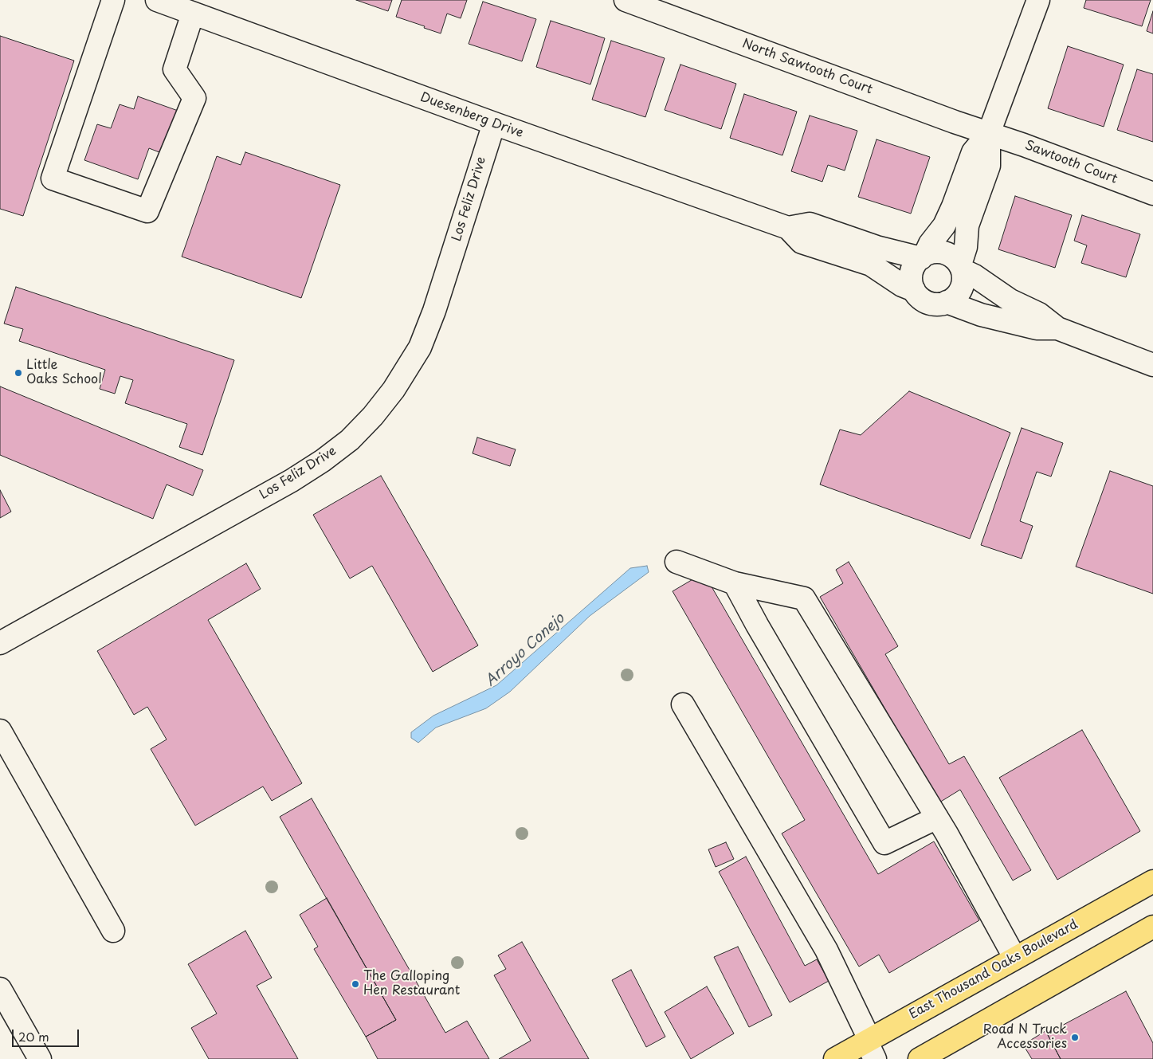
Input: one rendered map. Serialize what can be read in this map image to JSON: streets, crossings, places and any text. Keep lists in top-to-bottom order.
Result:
{
  "streets": {
    "main road": ["East Thousand Oaks Boulevard"],
    "street": [
      "North Sawtooth Court",
      "Duesenberg Drive",
      "Sawtooth Court",
      "Los Feliz Drive"
    ]
  },
  "crossings": [
    ["North Sawtooth Court", "Sawtooth Court"],
    ["Duesenberg Drive", "Los Feliz Drive"]
  ],
  "water": ["Arroyo Conejo"],
  "places": ["Little Oaks School", "The Galloping Hen Restaurant", "Road N Truck Accessories"],
  "scale_bar": "20 m"
}
